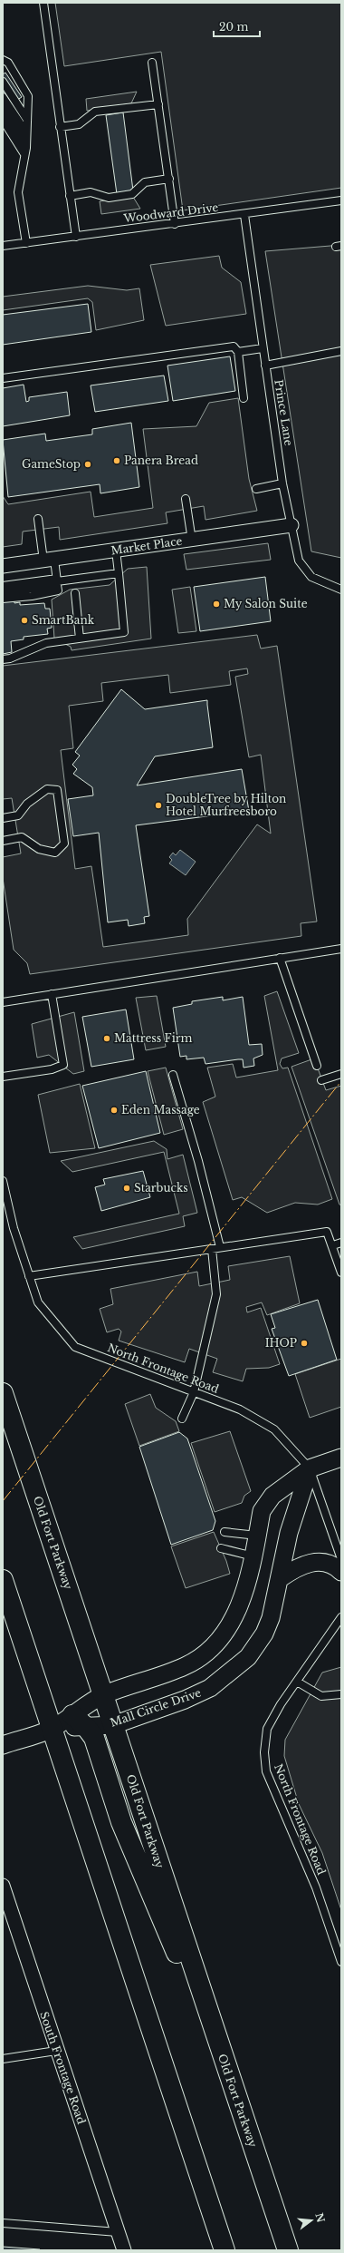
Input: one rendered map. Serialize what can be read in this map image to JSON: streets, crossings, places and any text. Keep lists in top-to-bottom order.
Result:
{
  "streets": {
    "main road": ["Old Fort Parkway"],
    "street": ["Market Place", "Mall Circle Drive", "South Frontage Road"],
    "lane": ["Woodward Drive", "Prince Lane", "North Frontage Road"]
  },
  "crossings": [
    ["Woodward Drive", "Prince Lane"],
    ["Prince Lane", "Market Place"],
    ["North Frontage Road", "Mall Circle Drive"],
    ["Old Fort Parkway", "Mall Circle Drive"]
  ],
  "places": [
    "Panera Bread",
    "GameStop",
    "My Salon Suite",
    "SmartBank",
    "DoubleTree by Hilton Hotel Murfreesboro",
    "Mattress Firm",
    "Eden Massage",
    "Starbucks",
    "IHOP"
  ],
  "scale_bar": "20 m",
  "north": "right"
}
